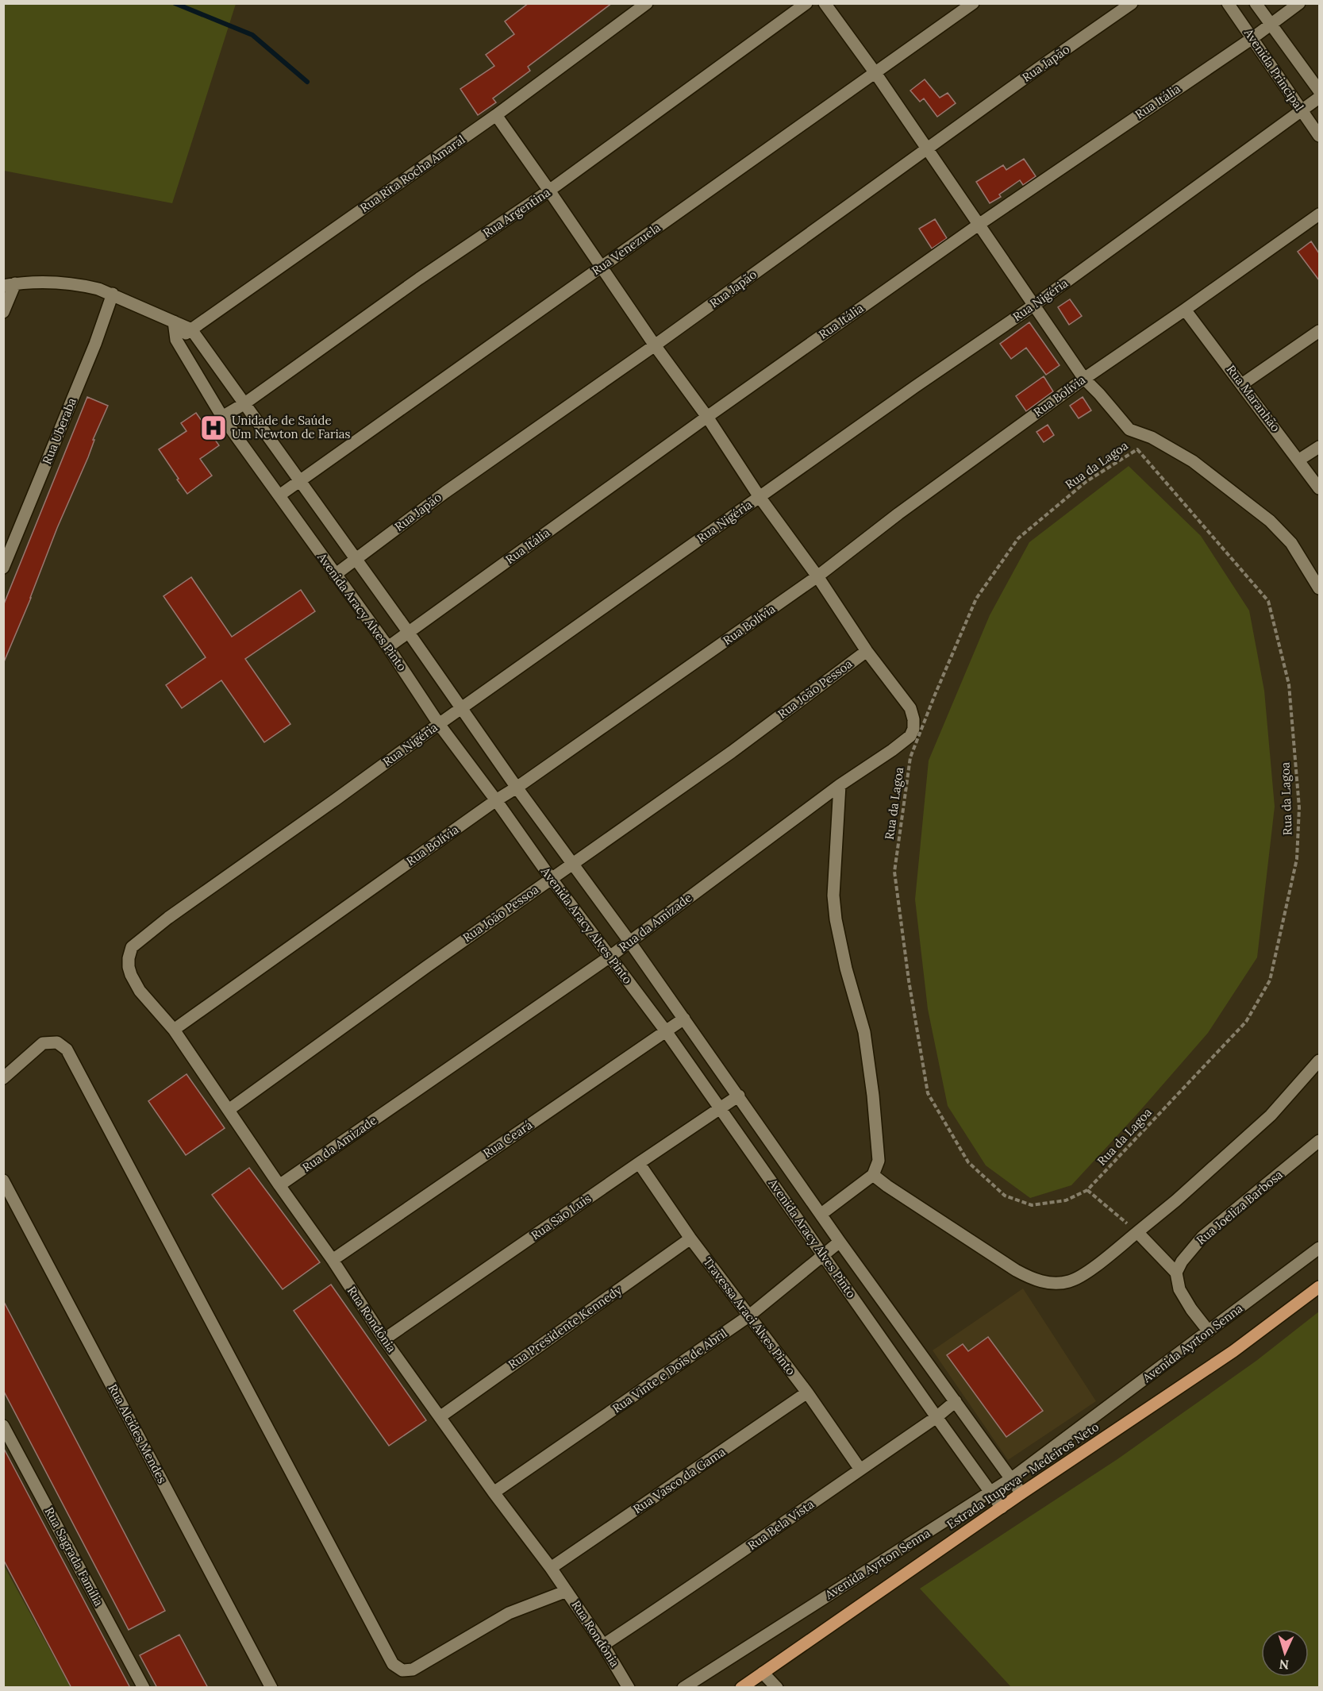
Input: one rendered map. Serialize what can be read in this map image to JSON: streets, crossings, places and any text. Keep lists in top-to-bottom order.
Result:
{
  "streets": {
    "main road": ["Estrada Itupeva - Medeiros Neto"],
    "street": [
      "Rua Japão",
      "Avenida Principal",
      "Rua Itália",
      "Rua Rita Rocha Amaral",
      "Rua Argentina",
      "Rua Venezuela",
      "Rua Nigéria",
      "Rua Bolívia",
      "Rua Maranhão",
      "Rua Uberaba",
      "Avenida Aracy Alves Pinto",
      "Rua João Pessoa",
      "Rua da Amizade",
      "Rua Ceará",
      "Rua Joeliza Barbosa",
      "Rua São Luis",
      "Travessa Araci Alves Pinto",
      "Rua Rondônia",
      "Rua Presidente Kennedy",
      "Avenida Ayrton Senna",
      "Rua Vinte e Dois de Abril",
      "Rua Alcides Mendes",
      "Rua Vasco da Gama",
      "Rua Bela Vista",
      "Rua Sagrada Família"
    ],
    "path": ["Rua da Lagoa"]
  },
  "crossings": [
    ["Rua Japão", "Avenida Aracy Alves Pinto"],
    ["Avenida Principal", "Rua Itália"],
    ["Avenida Principal", "Rua Nigéria"],
    ["Rua Itália", "Avenida Aracy Alves Pinto"],
    ["Rua Rita Rocha Amaral", "Avenida Aracy Alves Pinto"],
    ["Rua Argentina", "Avenida Aracy Alves Pinto"],
    ["Rua Venezuela", "Avenida Aracy Alves Pinto"],
    ["Rua Nigéria", "Avenida Aracy Alves Pinto"],
    ["Rua Nigéria", "Rua Rondônia"],
    ["Rua Bolívia", "Rua Maranhão"],
    ["Rua Bolívia", "Avenida Aracy Alves Pinto"],
    ["Rua Bolívia", "Rua Rondônia"],
    ["Avenida Aracy Alves Pinto", "Rua João Pessoa"],
    ["Avenida Aracy Alves Pinto", "Rua da Amizade"],
    ["Avenida Aracy Alves Pinto", "Rua Ceará"],
    ["Avenida Aracy Alves Pinto", "Rua São Luis"],
    ["Avenida Aracy Alves Pinto", "Avenida Ayrton Senna"],
    ["Avenida Aracy Alves Pinto", "Rua Vinte e Dois de Abril"],
    ["Avenida Aracy Alves Pinto", "Estrada Itupeva - Medeiros Neto"],
    ["Avenida Aracy Alves Pinto", "Rua Bela Vista"],
    ["Rua João Pessoa", "Rua da Amizade"],
    ["Rua João Pessoa", "Rua Rondônia"],
    ["Rua da Amizade", "Rua Rondônia"],
    ["Rua Ceará", "Rua Rondônia"],
    ["Rua São Luis", "Travessa Araci Alves Pinto"],
    ["Rua São Luis", "Rua Rondônia"],
    ["Travessa Araci Alves Pinto", "Rua Presidente Kennedy"],
    ["Travessa Araci Alves Pinto", "Rua Vinte e Dois de Abril"],
    ["Travessa Araci Alves Pinto", "Rua Vasco da Gama"],
    ["Travessa Araci Alves Pinto", "Rua Bela Vista"],
    ["Rua Rondônia", "Rua Presidente Kennedy"],
    ["Rua Rondônia", "Rua Vinte e Dois de Abril"],
    ["Rua Rondônia", "Rua Vasco da Gama"],
    ["Rua Rondônia", "Rua Bela Vista"]
  ],
  "places": {
    "hospital": ["Unidade de Saúde Um Newton de Farias"]
  },
  "north": "bottom"
}
